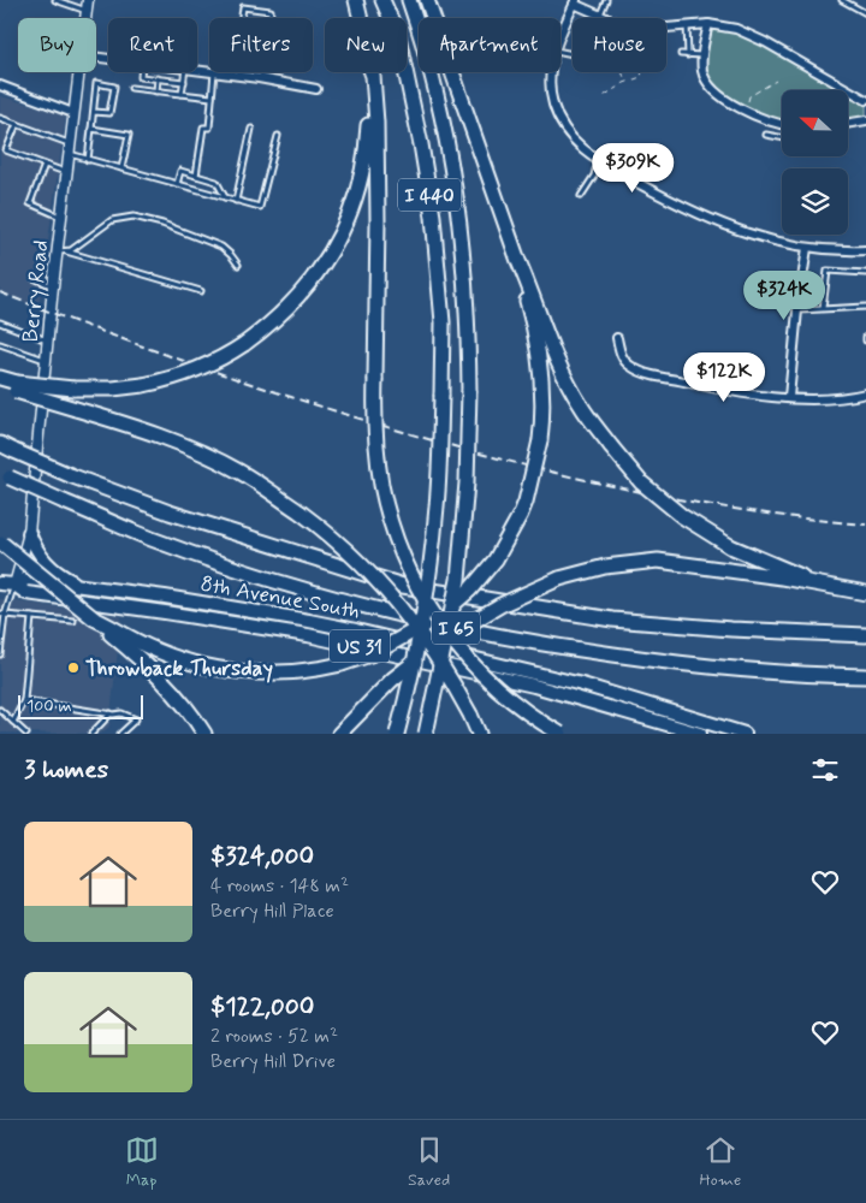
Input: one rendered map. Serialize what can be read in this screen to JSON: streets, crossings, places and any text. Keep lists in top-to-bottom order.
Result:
{
  "streets": {
    "highway": ["I 440", "I 65"],
    "main road": ["8th Avenue South", "US 31"],
    "street": ["Berry Road"]
  },
  "crossings": [
    ["Berry Road", "8th Avenue South"]
  ],
  "places": ["Throwback Thursday"],
  "scale_bar": "100 m",
  "north": "left",
  "page": {
    "chip": [
      "Buy",
      "Rent",
      "Filters",
      "New",
      "Apartment",
      "House"
    ],
    "price": ["$309K", "$324K", "$122K"],
    "scale": "100 m",
    "heading": "3 homes",
    "list": [
      {
        "name": "$324,000",
        "note": "4 rooms · 148 m² · Berry Hill Place"
      },
      {
        "name": "$122,000",
        "note": "2 rooms · 52 m² · Berry Hill Drive"
      }
    ],
    "tabs": ["Map", "Saved", "Home"]
  }
}
